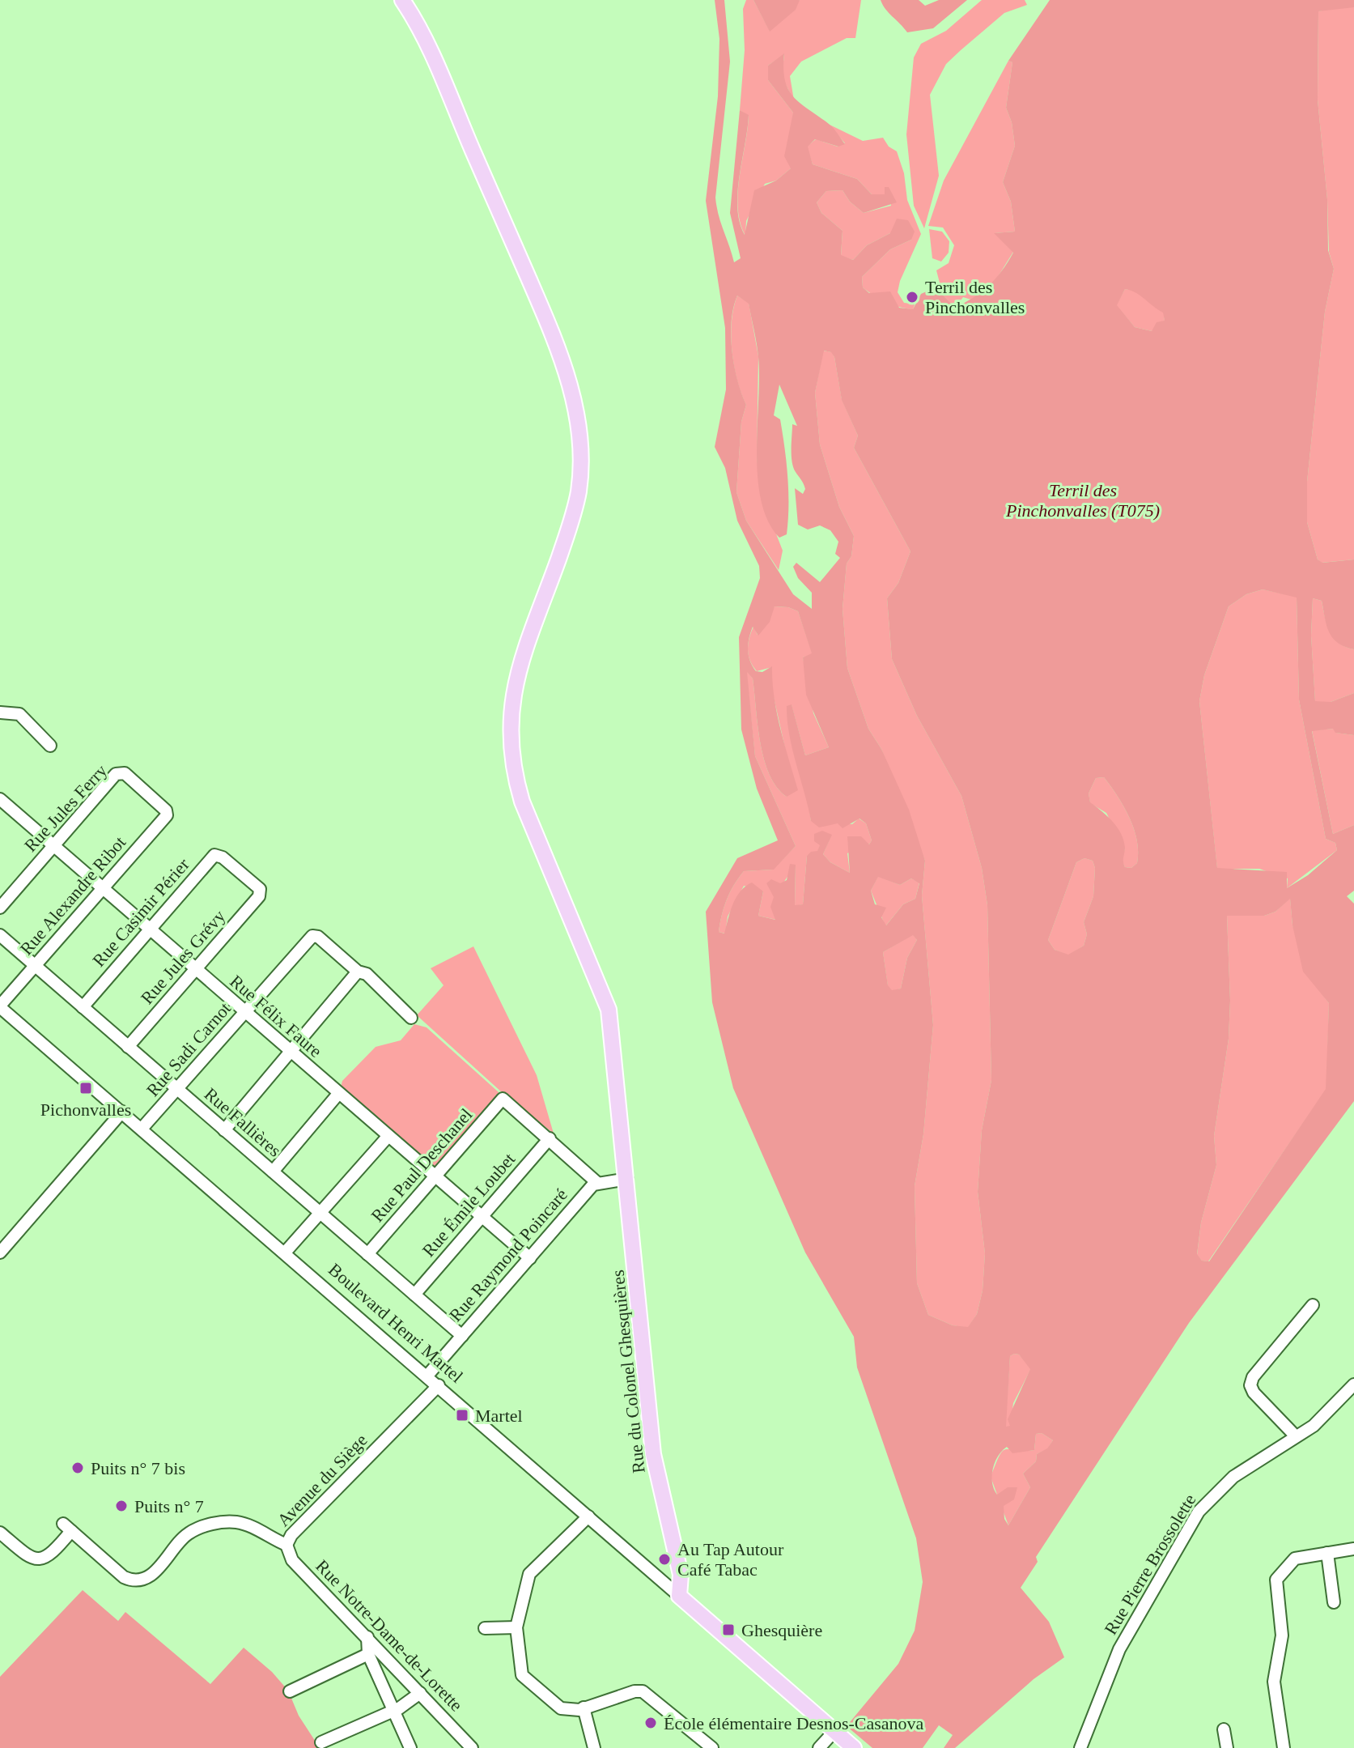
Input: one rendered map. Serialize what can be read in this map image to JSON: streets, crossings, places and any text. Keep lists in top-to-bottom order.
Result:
{
  "streets": {
    "main road": ["Boulevard Henri Martel", "Rue du Colonel Ghesquières"],
    "street": [
      "Rue Jules Ferry",
      "Rue Alexandre Ribot",
      "Rue Casimir Périer",
      "Rue Jules Grévy",
      "Rue Félix Faure",
      "Rue Sadi Carnot",
      "Rue Fallières",
      "Rue Paul Deschanel",
      "Rue Émile Loubet",
      "Rue Raymond Poincaré",
      "Avenue du Siège",
      "Rue Pierre Brossolette",
      "Rue Notre-Dame-de-Lorette"
    ]
  },
  "crossings": [
    ["Rue Jules Ferry", "Rue Alexandre Ribot"],
    ["Rue Jules Ferry", "Rue Félix Faure"],
    ["Rue Alexandre Ribot", "Rue Félix Faure"],
    ["Rue Alexandre Ribot", "Rue Fallières"],
    ["Rue Alexandre Ribot", "Boulevard Henri Martel"],
    ["Rue Casimir Périer", "Rue Jules Grévy"],
    ["Rue Casimir Périer", "Rue Félix Faure"],
    ["Rue Casimir Périer", "Rue Fallières"],
    ["Rue Jules Grévy", "Rue Félix Faure"],
    ["Rue Jules Grévy", "Rue Fallières"],
    ["Rue Félix Faure", "Rue Sadi Carnot"],
    ["Rue Félix Faure", "Rue Paul Deschanel"],
    ["Rue Félix Faure", "Rue Émile Loubet"],
    ["Rue Félix Faure", "Rue Raymond Poincaré"],
    ["Rue Sadi Carnot", "Rue Fallières"],
    ["Rue Sadi Carnot", "Boulevard Henri Martel"],
    ["Rue Fallières", "Rue Paul Deschanel"],
    ["Rue Fallières", "Rue Émile Loubet"],
    ["Rue Fallières", "Rue Raymond Poincaré"],
    ["Rue Paul Deschanel", "Rue Émile Loubet"],
    ["Rue Raymond Poincaré", "Boulevard Henri Martel"],
    ["Boulevard Henri Martel", "Rue du Colonel Ghesquières"],
    ["Boulevard Henri Martel", "Avenue du Siège"],
    ["Avenue du Siège", "Rue Notre-Dame-de-Lorette"]
  ],
  "parks": ["Terril des Pinchonvalles (T075)"],
  "places": {
    "other": [
      "Terril des Pinchonvalles",
      "Puits n° 7 bis",
      "Puits n° 7",
      "Au Tap Autour Café Tabac",
      "École élémentaire Desnos-Casanova"
    ],
    "transit": ["Pichonvalles", "Martel", "Ghesquière"]
  }
}
